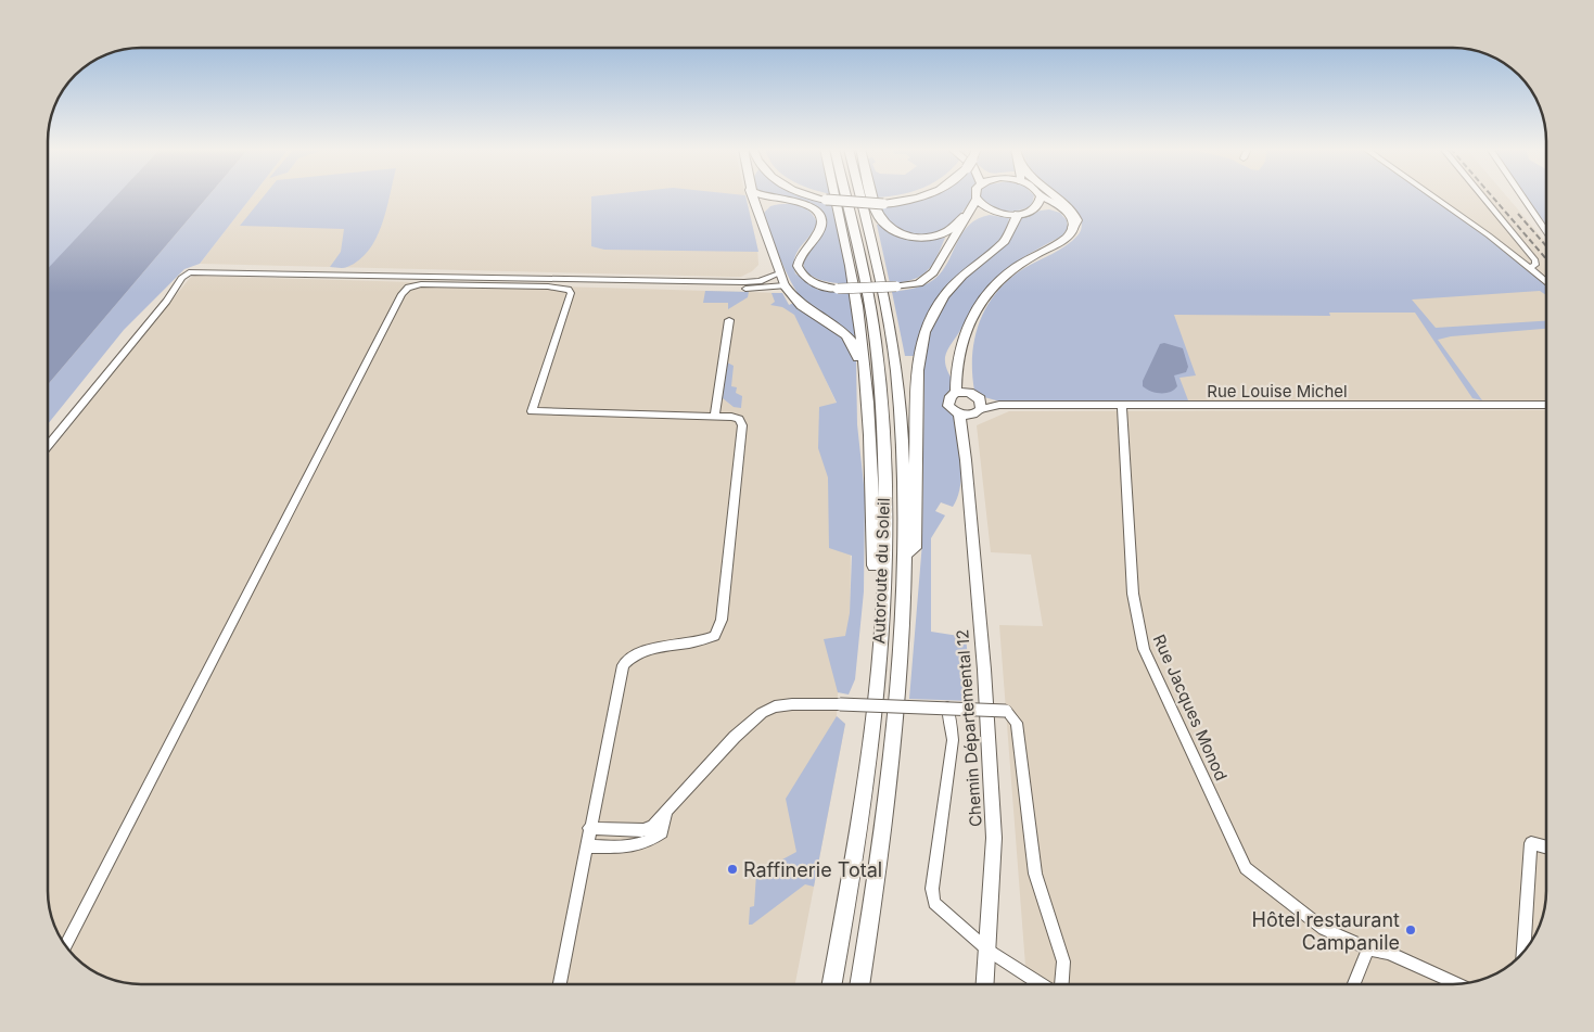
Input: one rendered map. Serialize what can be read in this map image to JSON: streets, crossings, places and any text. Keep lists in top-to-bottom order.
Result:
{
  "streets": {
    "highway": ["Autoroute du Soleil"],
    "main road": ["Chemin Départemental 12"],
    "street": ["Rue Louise Michel", "Rue Jacques Monod"]
  },
  "crossings": [
    ["Rue Louise Michel", "Rue Jacques Monod"]
  ],
  "places": ["Raffinerie Total", "Hôtel restaurant Campanile"]
}
